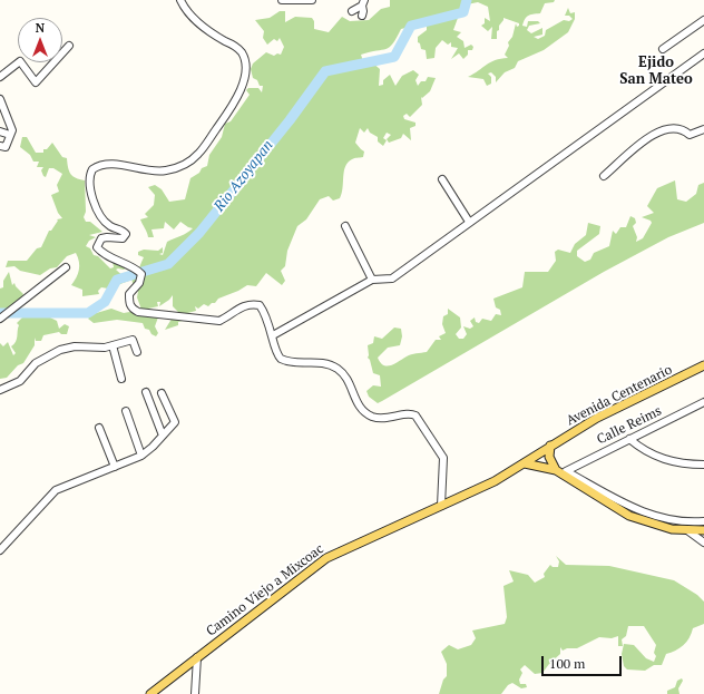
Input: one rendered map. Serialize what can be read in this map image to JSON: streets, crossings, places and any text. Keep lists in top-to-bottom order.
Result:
{
  "streets": {
    "main road": ["Avenida Centenario", "Camino Viejo a Mixcoac"],
    "street": ["Calle Reims"]
  },
  "crossings": [
    ["Avenida Centenario", "Camino Viejo a Mixcoac"]
  ],
  "districts": ["Ejido San Mateo"],
  "water": ["Rio Azoyapan"],
  "scale_bar": "100 m",
  "north": "top"
}
